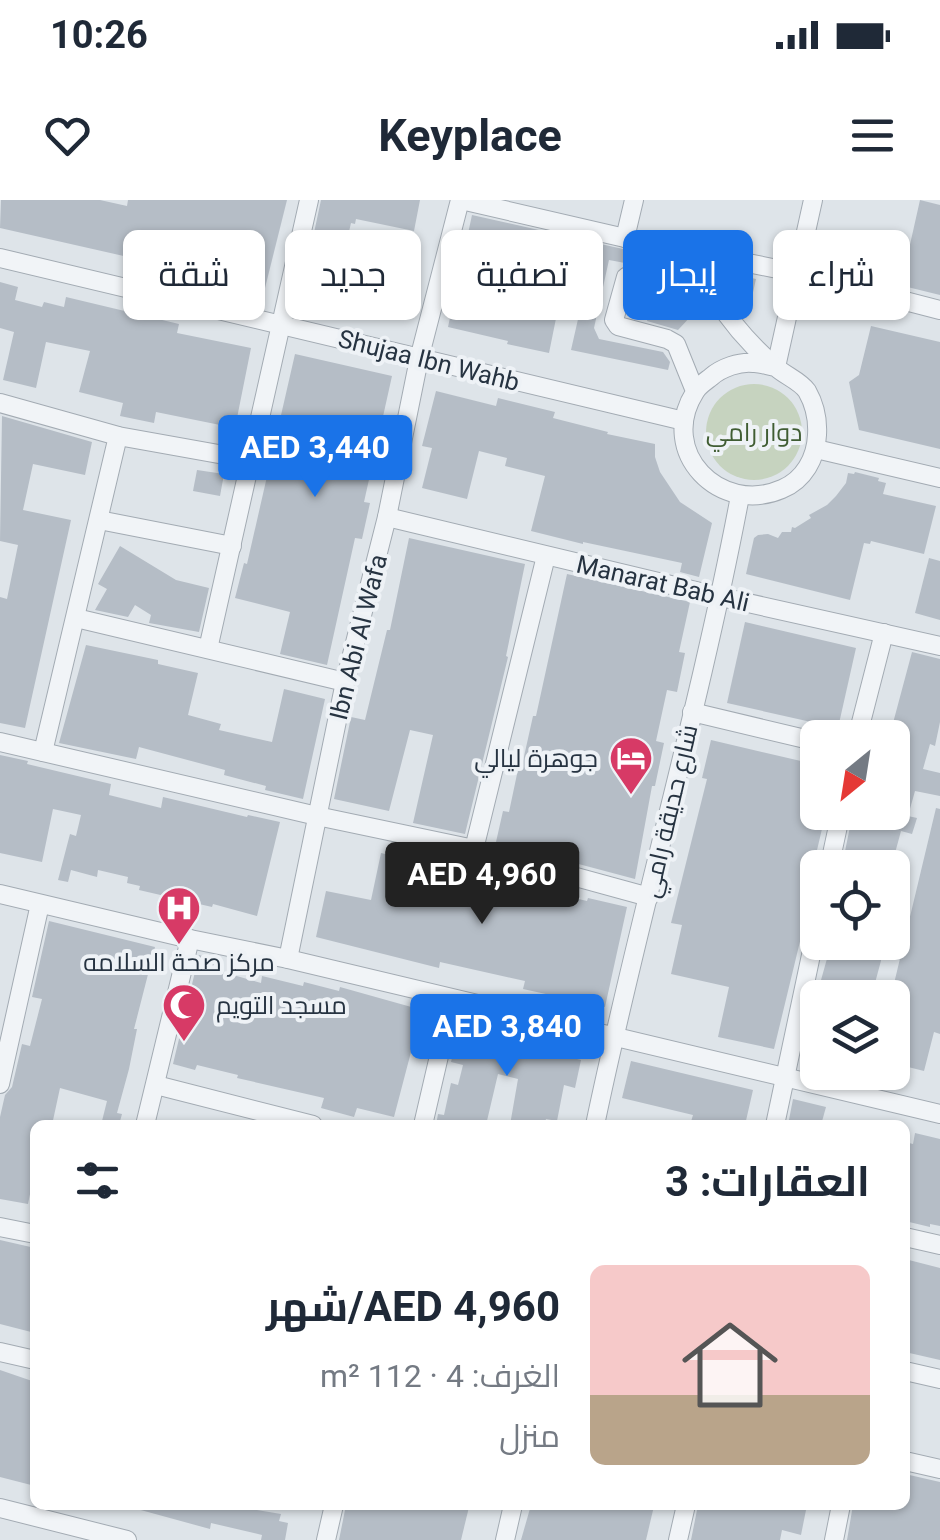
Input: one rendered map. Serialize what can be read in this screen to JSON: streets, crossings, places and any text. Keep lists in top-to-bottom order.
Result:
{
  "streets": {
    "street": [
      "Shujaa Ibn Wahb",
      "Manarat Bab Ali",
      "Ibn Abi Al Wafa",
      "شارع حديقة رامي"
    ]
  },
  "crossings": [
    ["Shujaa Ibn Wahb", "Ibn Abi Al Wafa"],
    ["Shujaa Ibn Wahb", "شارع حديقة رامي"],
    ["Manarat Bab Ali", "Ibn Abi Al Wafa"],
    ["Manarat Bab Ali", "شارع حديقة رامي"]
  ],
  "parks": ["دوار رامي"],
  "places": {
    "hotel": ["جوهرة ليالي"],
    "hospital": ["مركز صحة السلامه"],
    "mosque": ["مسجد التويم"]
  },
  "north": "bottom left",
  "page": {
    "status": "10:26",
    "header": "Keyplace",
    "chip": [
      "شراء",
      "إيجار",
      "تصفية",
      "جديد",
      "شقة"
    ],
    "price": ["AED 3,440", "AED 4,960", "AED 3,840"],
    "heading": "العقارات: 3",
    "list": [
      {
        "name": "AED 4,960/شهر",
        "note": "الغرف: 4 · 112 m² · منزل"
      }
    ]
  }
}
